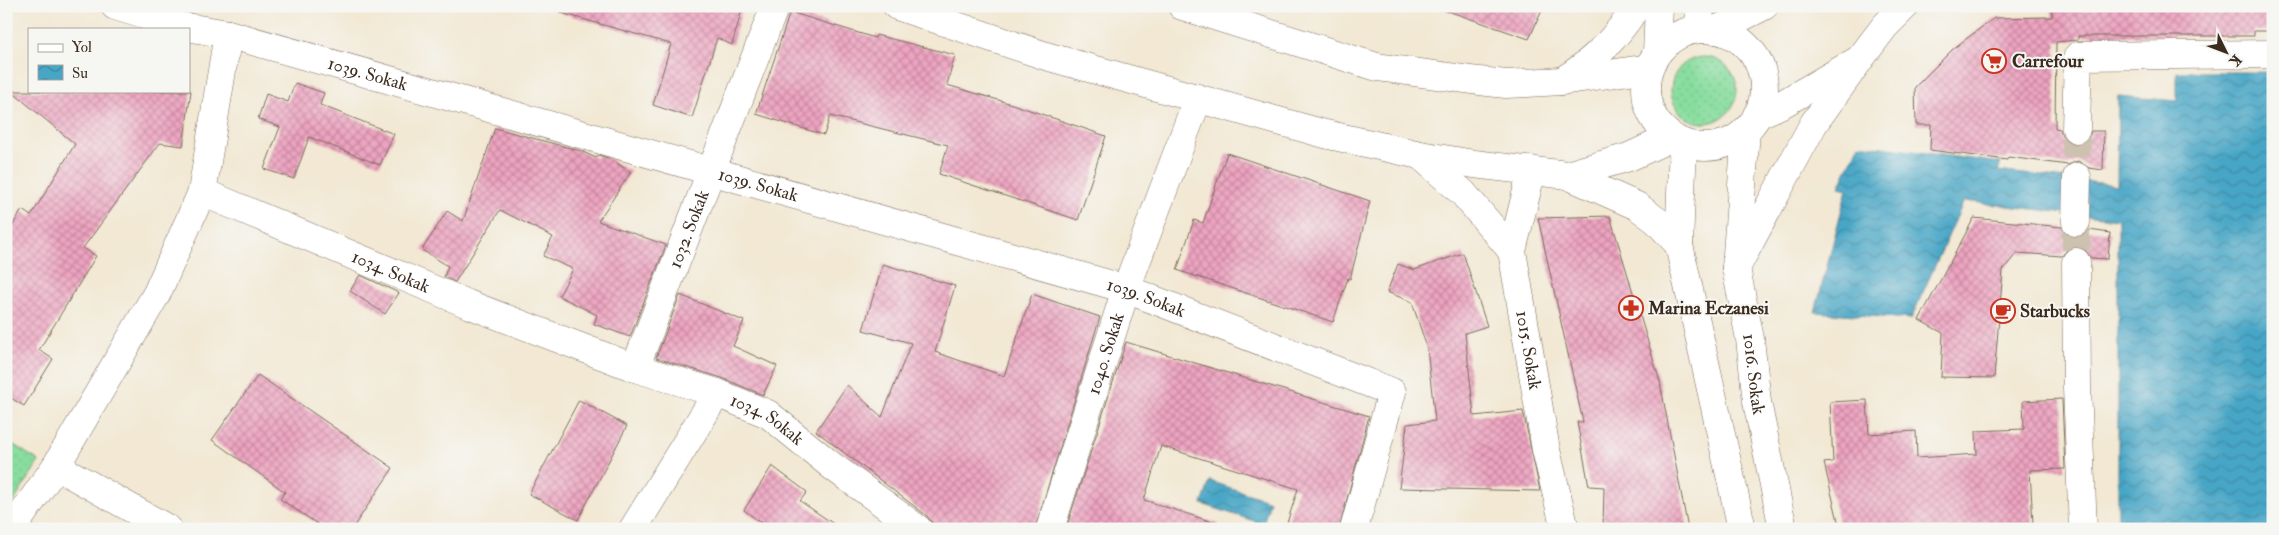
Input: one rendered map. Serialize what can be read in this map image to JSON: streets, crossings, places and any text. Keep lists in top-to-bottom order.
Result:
{
  "streets": {
    "street": [
      "1039. Sokak",
      "1032. Sokak",
      "1034. Sokak",
      "1015. Sokak",
      "1040. Sokak",
      "1016. Sokak"
    ]
  },
  "crossings": [
    ["1039. Sokak", "1032. Sokak"],
    ["1039. Sokak", "1040. Sokak"],
    ["1032. Sokak", "1034. Sokak"]
  ],
  "places": {
    "supermarket": ["Carrefour"],
    "pharmacy": ["Marina Eczanesi"],
    "cafe": ["Starbucks"]
  },
  "legend": ["Yol", "Su"],
  "north": "bottom right"
}
